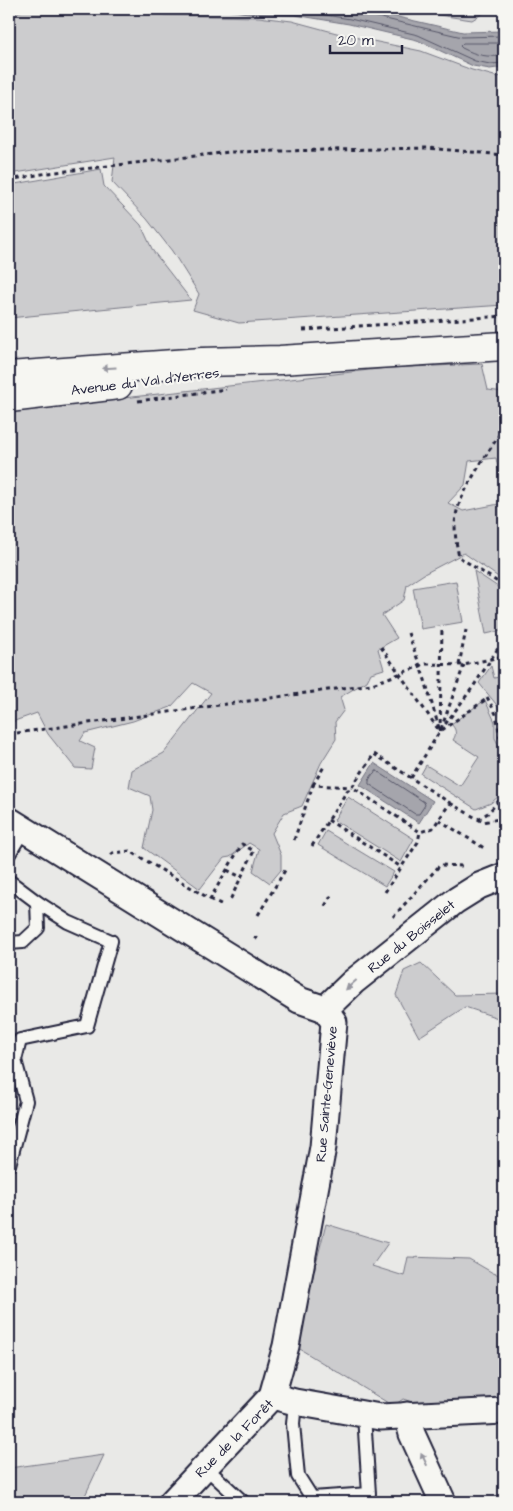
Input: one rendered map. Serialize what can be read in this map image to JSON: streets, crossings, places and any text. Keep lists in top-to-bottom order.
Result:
{
  "streets": {
    "main road": ["Avenue du Val d'Yerres"],
    "street": ["Rue du Boisselet", "Rue Sainte-Geneviève", "Rue de la Forêt"]
  },
  "crossings": [
    ["Rue du Boisselet", "Rue Sainte-Geneviève"],
    ["Rue Sainte-Geneviève", "Rue de la Forêt"]
  ],
  "one_way": ["Rue du Boisselet"],
  "scale_bar": "20 m"
}
